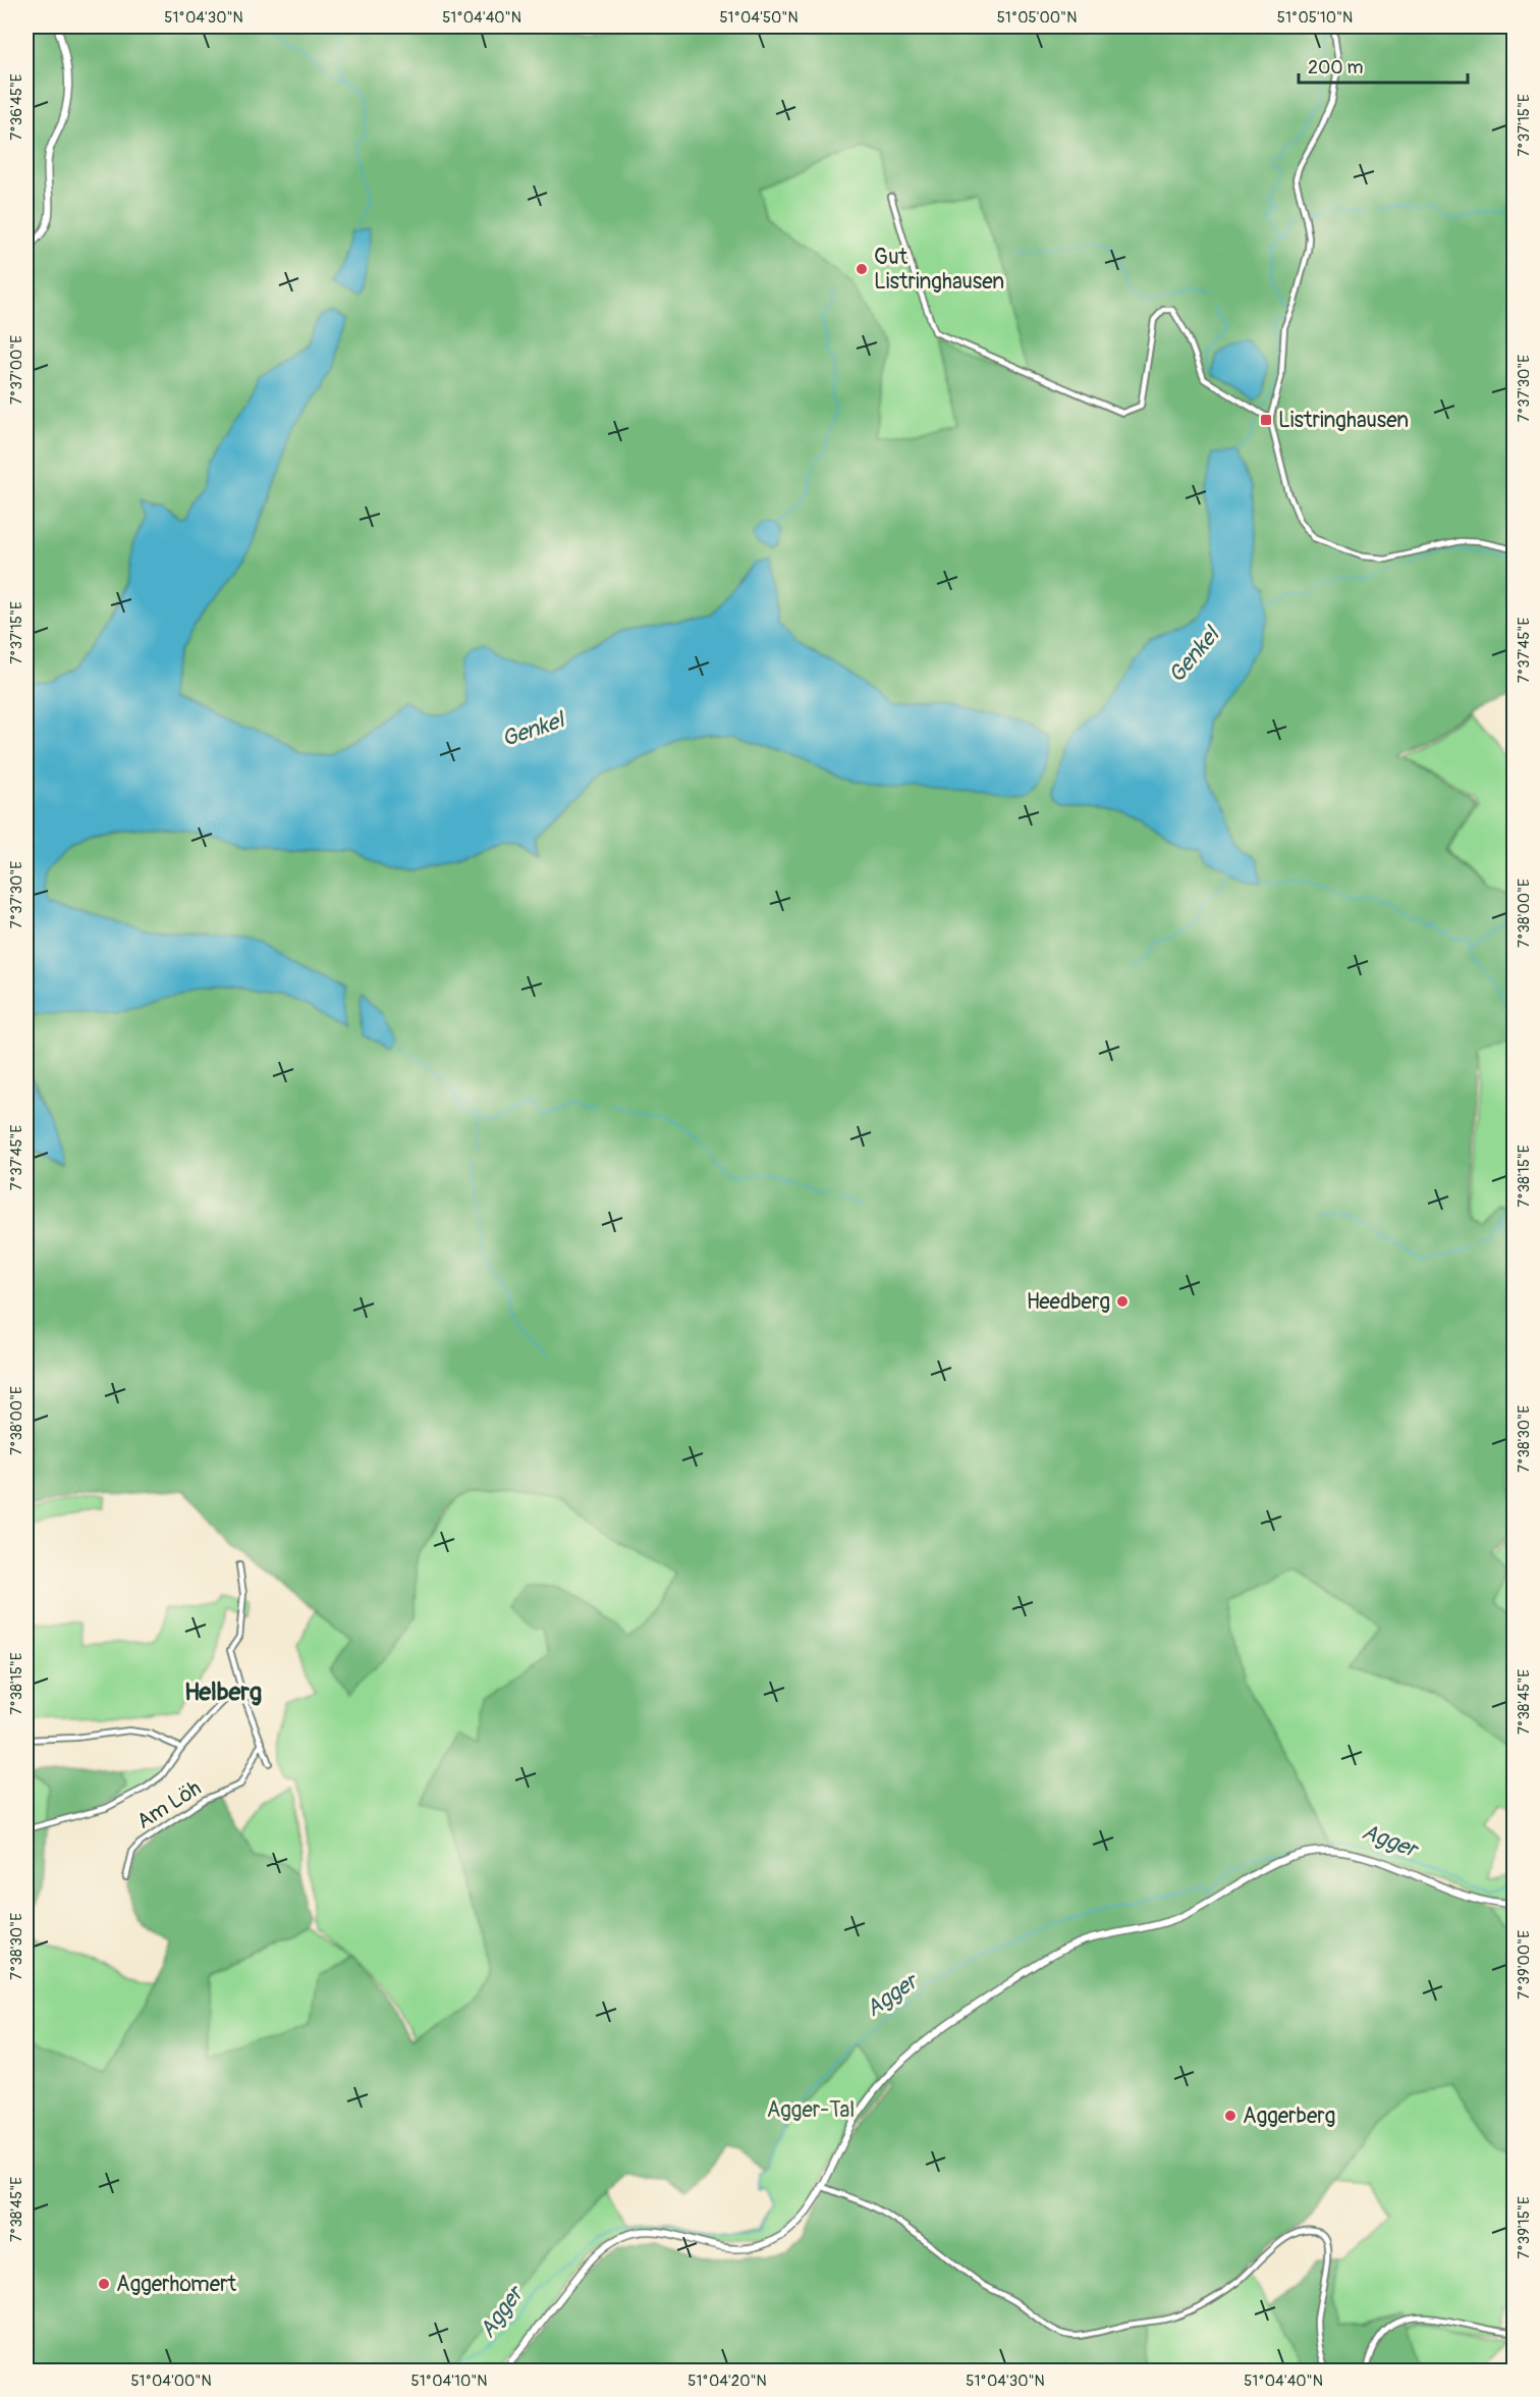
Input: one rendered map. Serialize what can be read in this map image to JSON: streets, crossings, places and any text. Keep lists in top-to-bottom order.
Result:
{
  "streets": {
    "street": ["Am Löh"]
  },
  "districts": ["Helberg"],
  "water": ["Genkel", "Agger"],
  "parks": ["Agger-Tal"],
  "places": {
    "other": [
      "Gut Listringhausen",
      "Heedberg",
      "Aggerberg",
      "Aggerhomert"
    ],
    "transit": ["Listringhausen"]
  },
  "scale_bar": "200 m",
  "coordinates": [
    "51°04'30\"N",
    "51°04'40\"N",
    "51°04'50\"N",
    "51°05'00\"N",
    "51°05'10\"N",
    "7°36'45\"E",
    "7°37'15\"E",
    "7°37'00\"E",
    "7°37'30\"E",
    "7°37'45\"E",
    "7°38'00\"E",
    "7°38'15\"E",
    "7°38'30\"E",
    "7°38'45\"E",
    "7°39'00\"E",
    "7°39'15\"E",
    "51°04'00\"N",
    "51°04'10\"N",
    "51°04'20\"N"
  ]
}
